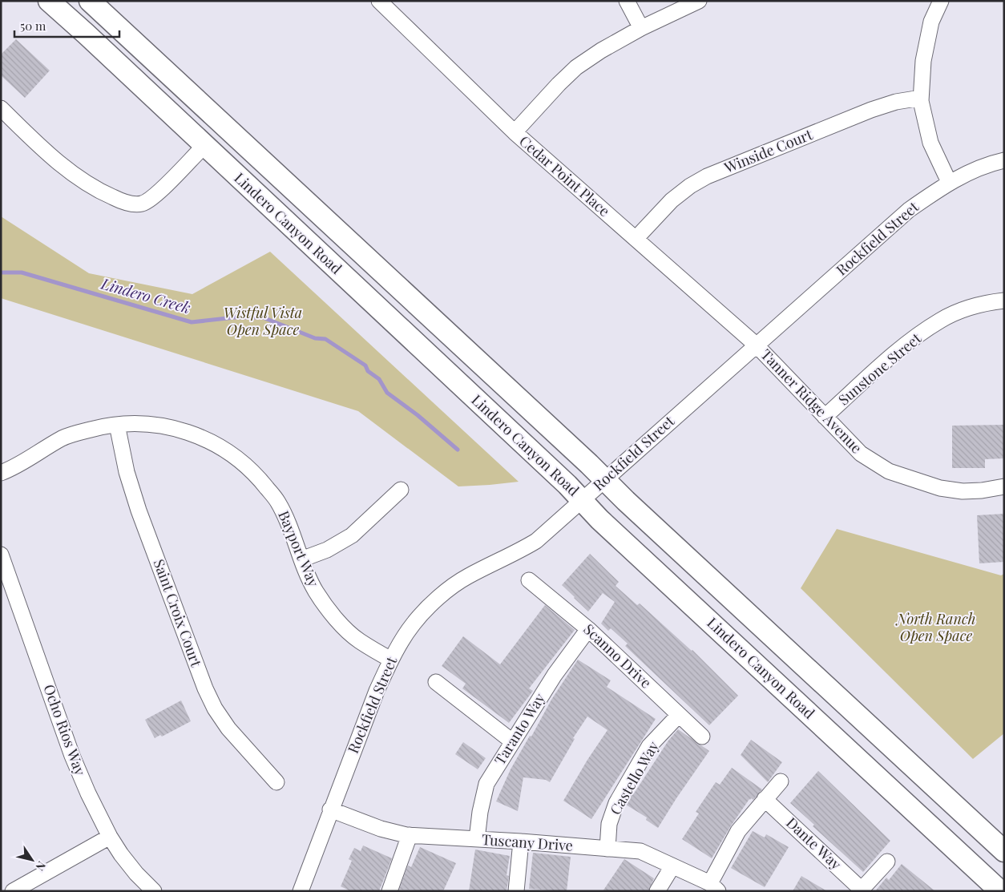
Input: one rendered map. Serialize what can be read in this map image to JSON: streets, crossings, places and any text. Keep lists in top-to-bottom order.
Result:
{
  "streets": {
    "main road": ["Lindero Canyon Road"],
    "street": [
      "Winside Court",
      "Cedar Point Place",
      "Rockfield Street",
      "Sunstone Street",
      "Tanner Ridge Avenue",
      "Bayport Way",
      "Saint Croix Court",
      "Scanno Drive",
      "Taranto Way",
      "Ocho Rios Way",
      "Castello Way",
      "Tuscany Drive",
      "Dante Way"
    ]
  },
  "crossings": [
    ["Winside Court", "Cedar Point Place"],
    ["Cedar Point Place", "Rockfield Street"],
    ["Cedar Point Place", "Tanner Ridge Avenue"],
    ["Lindero Canyon Road", "Rockfield Street"],
    ["Rockfield Street", "Tanner Ridge Avenue"],
    ["Rockfield Street", "Bayport Way"],
    ["Rockfield Street", "Tuscany Drive"],
    ["Sunstone Street", "Tanner Ridge Avenue"],
    ["Bayport Way", "Saint Croix Court"],
    ["Scanno Drive", "Taranto Way"],
    ["Scanno Drive", "Castello Way"],
    ["Taranto Way", "Tuscany Drive"],
    ["Castello Way", "Tuscany Drive"]
  ],
  "water": ["Lindero Creek"],
  "parks": ["Wistful Vista Open Space", "North Ranch Open Space"],
  "scale_bar": "50 m",
  "north": "bottom right"
}
